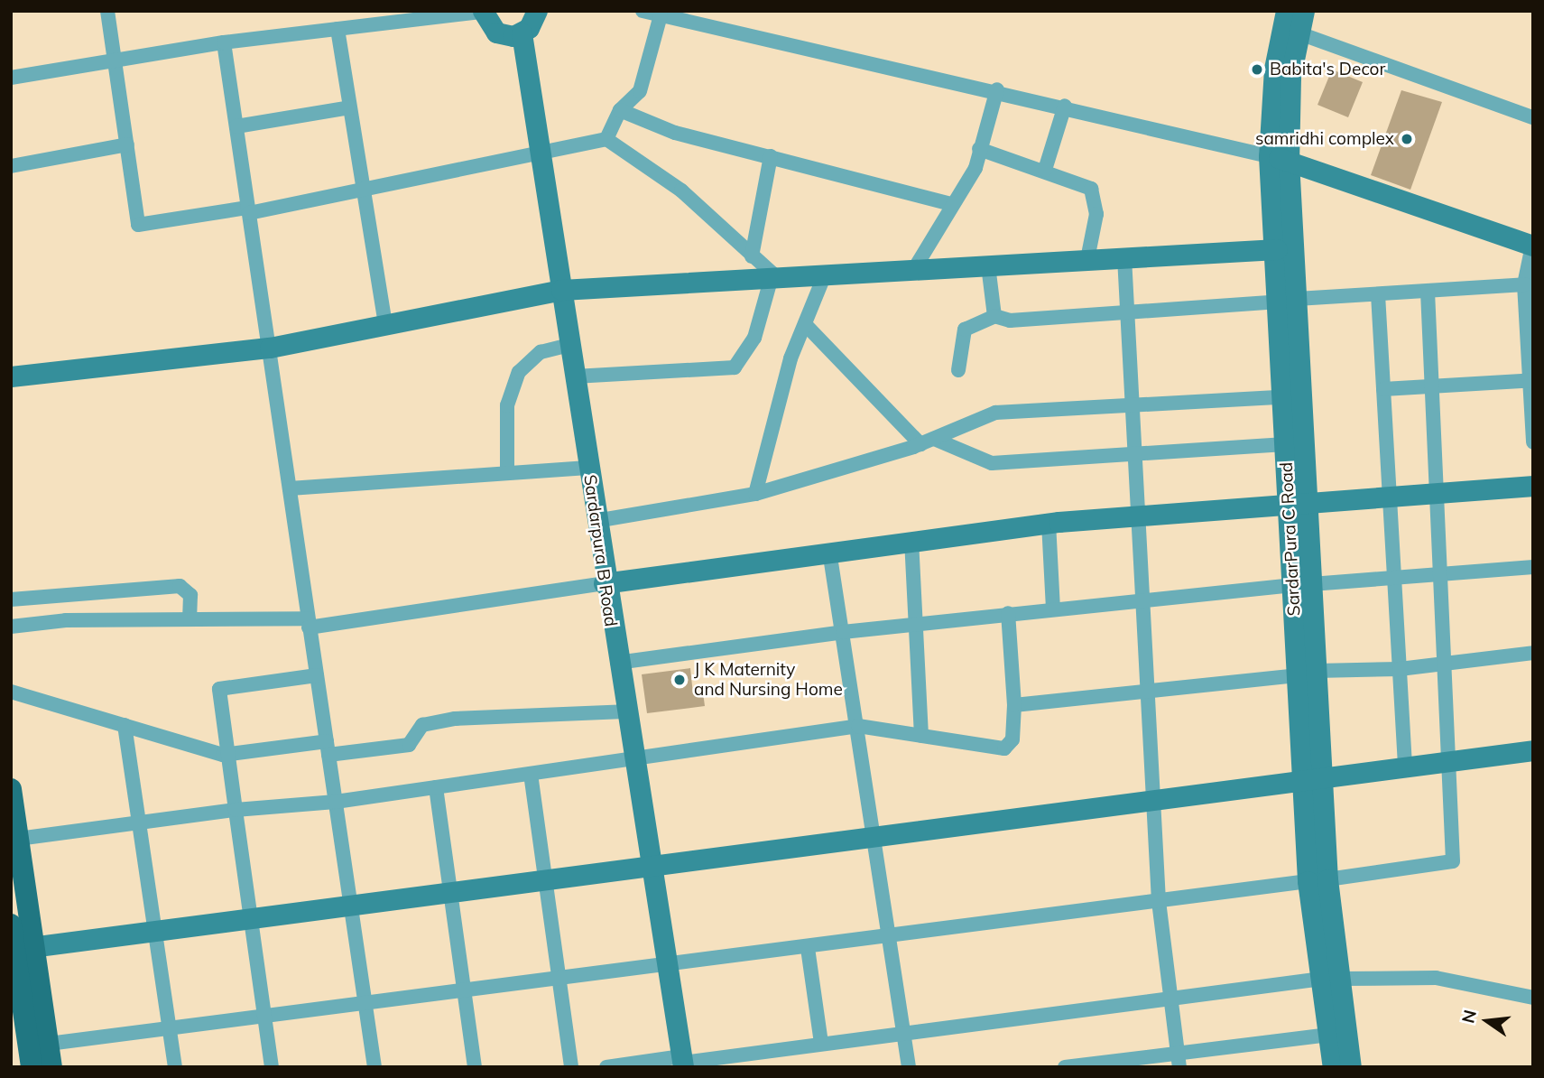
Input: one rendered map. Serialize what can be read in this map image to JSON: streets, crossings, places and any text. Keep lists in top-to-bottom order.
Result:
{
  "streets": {
    "street": ["SardarPura C Road", "Sardarpura B Road"]
  },
  "places": ["Babita's Decor", "samridhi complex", "J K Maternity and Nursing Home"],
  "north": "left"
}
